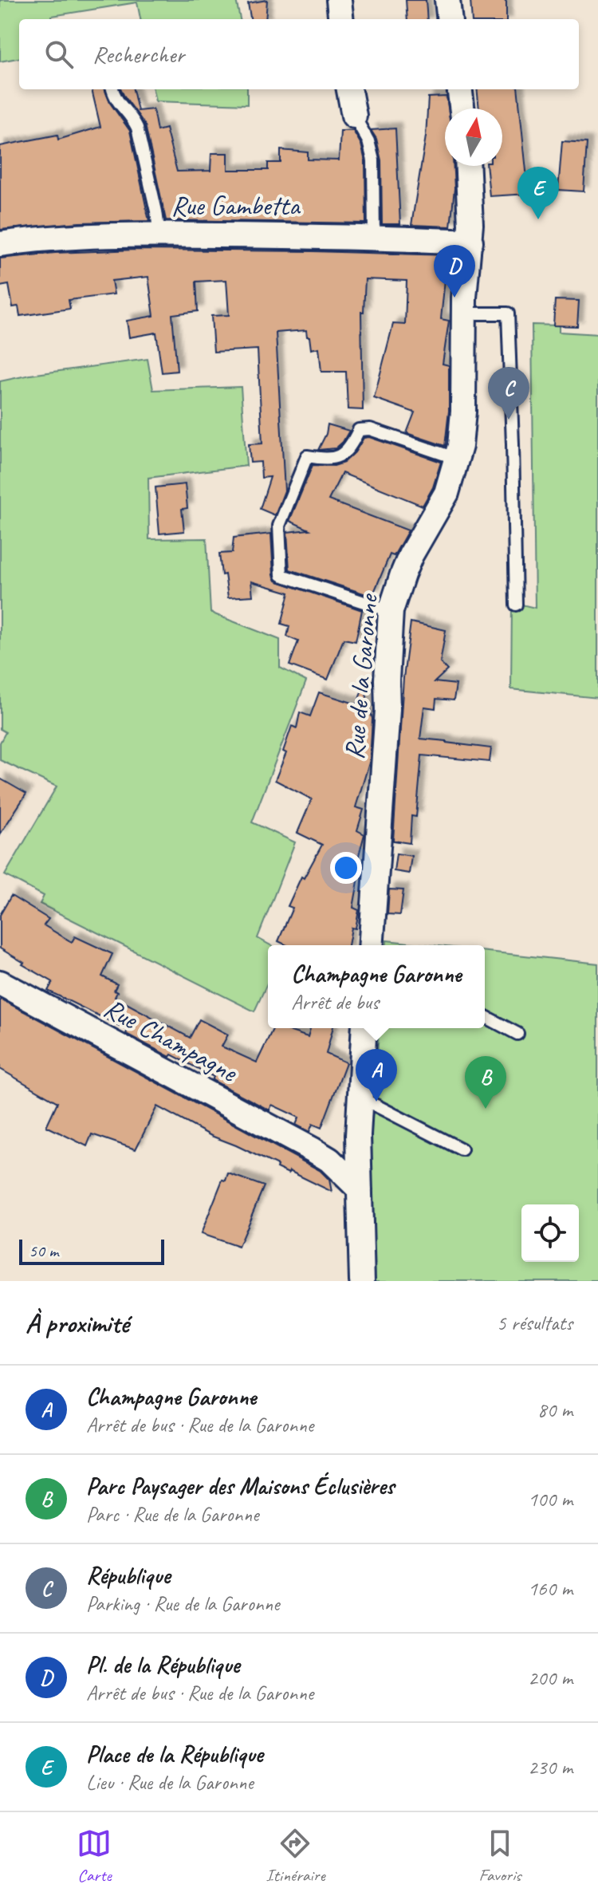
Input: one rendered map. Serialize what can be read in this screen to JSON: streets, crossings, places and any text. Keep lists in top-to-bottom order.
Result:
{
  "streets": {
    "street": ["Rue Gambetta", "Rue de la Garonne", "Rue Champagne"]
  },
  "crossings": [
    ["Rue Gambetta", "Rue de la Garonne"]
  ],
  "scale_bar": "50 m",
  "north": "top",
  "page": {
    "search": "Rechercher",
    "pins": [
      "E",
      "D",
      "C",
      "A",
      "B"
    ],
    "popup": ["Champagne Garonne", "Arrêt de bus"],
    "scale": "50 m",
    "heading": ["À proximité", "5 résultats"],
    "list": [
      {
        "mark": "A",
        "name": "Champagne Garonne",
        "note": "Arrêt de bus · Rue de la Garonne",
        "value": "80 m"
      },
      {
        "mark": "B",
        "name": "Parc Paysager des Maisons Éclusières",
        "note": "Parc · Rue de la Garonne",
        "value": "100 m"
      },
      {
        "mark": "C",
        "name": "République",
        "note": "Parking · Rue de la Garonne",
        "value": "160 m"
      },
      {
        "mark": "D",
        "name": "Pl. de la République",
        "note": "Arrêt de bus · Rue de la Garonne",
        "value": "200 m"
      },
      {
        "mark": "E",
        "name": "Place de la République",
        "note": "Lieu · Rue de la Garonne",
        "value": "230 m"
      }
    ],
    "nav": ["Carte", "Itinéraire", "Favoris"]
  }
}
